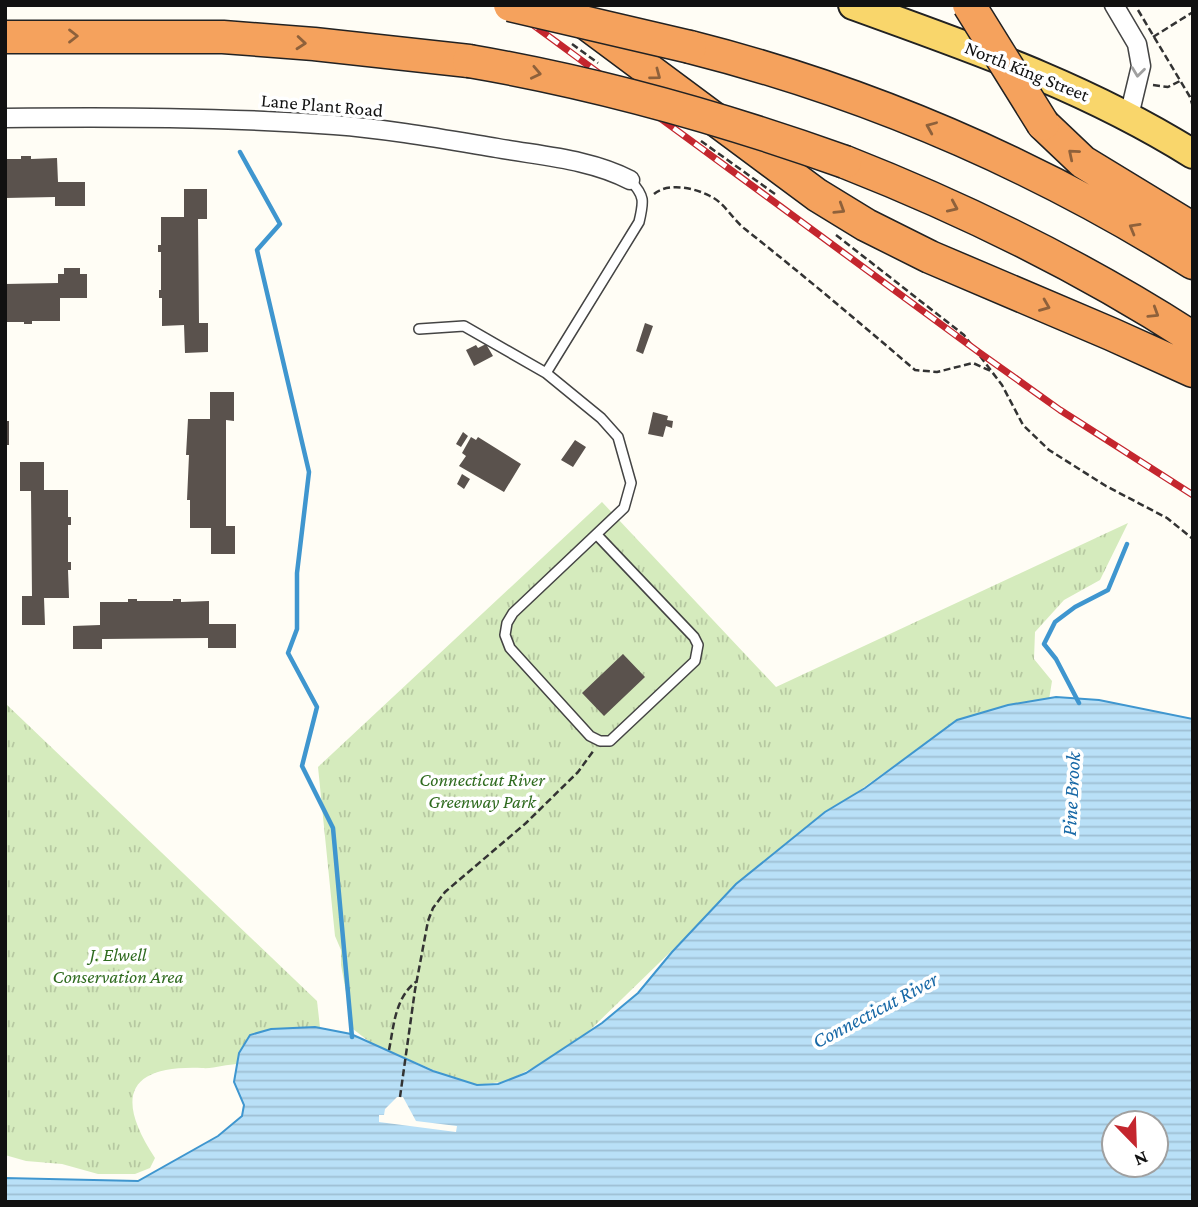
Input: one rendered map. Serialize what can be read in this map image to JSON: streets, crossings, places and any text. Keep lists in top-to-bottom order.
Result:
{
  "streets": {
    "main road": ["North King Street"],
    "street": ["Lane Plant Road"]
  },
  "water": ["Pine Brook", "Connecticut River"],
  "parks": ["Connecticut River Greenway Park", "J. Elwell Conservation Area"],
  "north": "bottom right"
}
